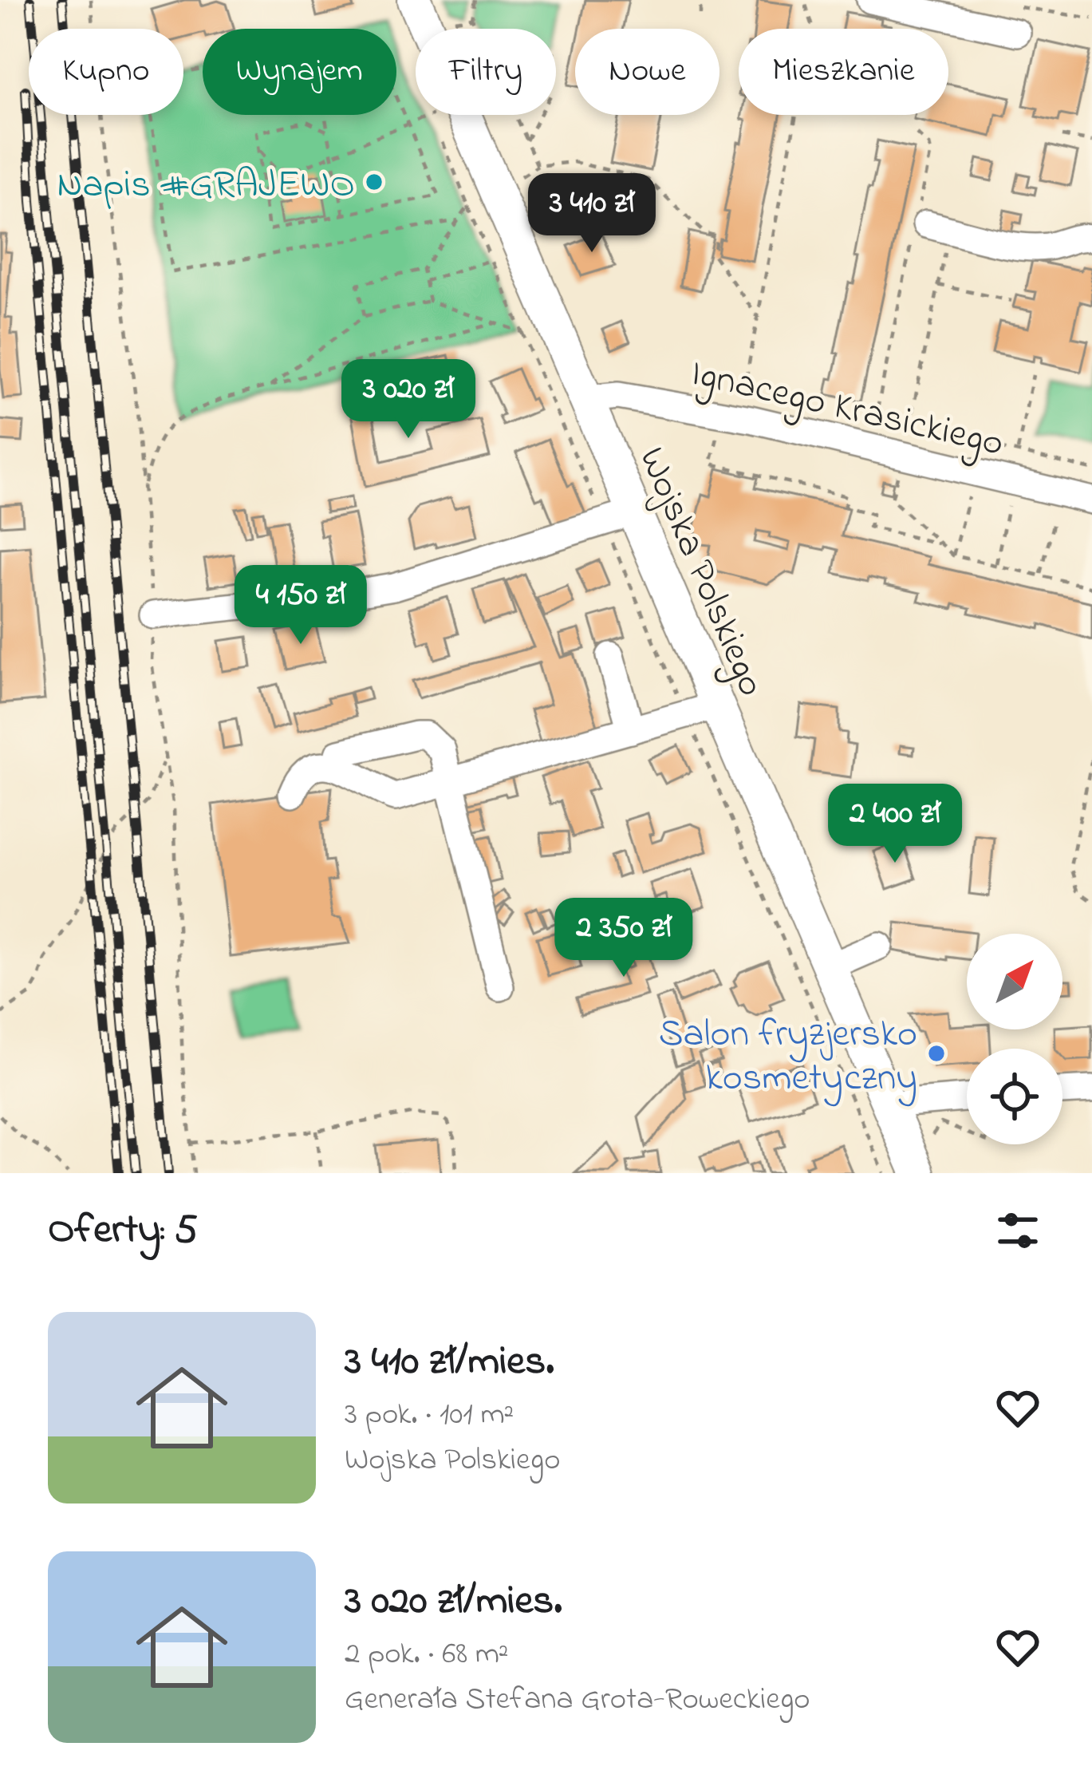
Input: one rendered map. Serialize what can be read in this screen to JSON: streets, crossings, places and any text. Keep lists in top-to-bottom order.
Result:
{
  "streets": {
    "main road": ["Wojska Polskiego"],
    "street": ["Ignacego Krasickiego"]
  },
  "crossings": [
    ["Ignacego Krasickiego", "Wojska Polskiego"]
  ],
  "places": ["Napis #GRAJEWO", "Salon fryzjersko kosmetyczny"],
  "north": "top right",
  "page": {
    "chip": [
      "Kupno",
      "Wynajem",
      "Filtry",
      "Nowe",
      "Mieszkanie"
    ],
    "price": [
      "3 410 zł",
      "3 020 zł",
      "4 150 zł",
      "2 400 zł",
      "2 350 zł"
    ],
    "heading": "Oferty: 5",
    "list": [
      {
        "name": "3 410 zł/mies.",
        "note": "3 pok. · 101 m² · Wojska Polskiego"
      },
      {
        "name": "3 020 zł/mies.",
        "note": "2 pok. · 68 m² · Generała Stefana Grota-Roweckiego"
      }
    ]
  }
}
